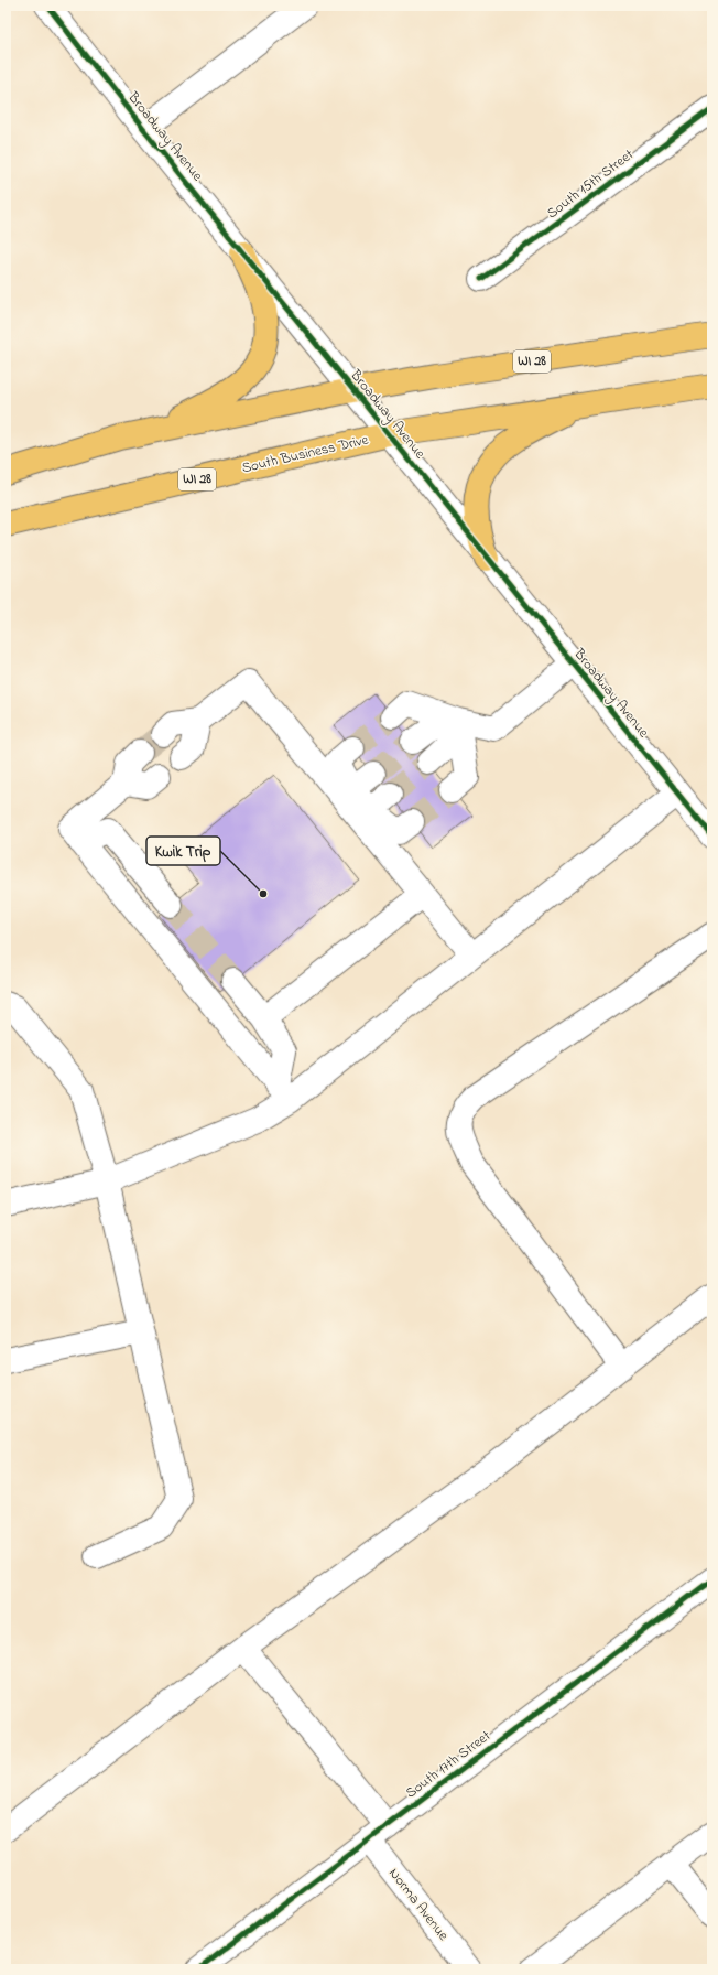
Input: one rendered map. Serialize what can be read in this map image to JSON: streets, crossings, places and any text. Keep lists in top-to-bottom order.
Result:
{
  "streets": {
    "main road": ["WI 28", "South Business Drive"],
    "street": [
      "Broadway Avenue",
      "South 15th Street",
      "South 17th Street",
      "Norma Avenue"
    ]
  },
  "crossings": [
    ["Broadway Avenue", "WI 28"],
    ["Broadway Avenue", "South Business Drive"],
    ["South 17th Street", "Norma Avenue"]
  ],
  "places": ["Kwik Trip"]
}
